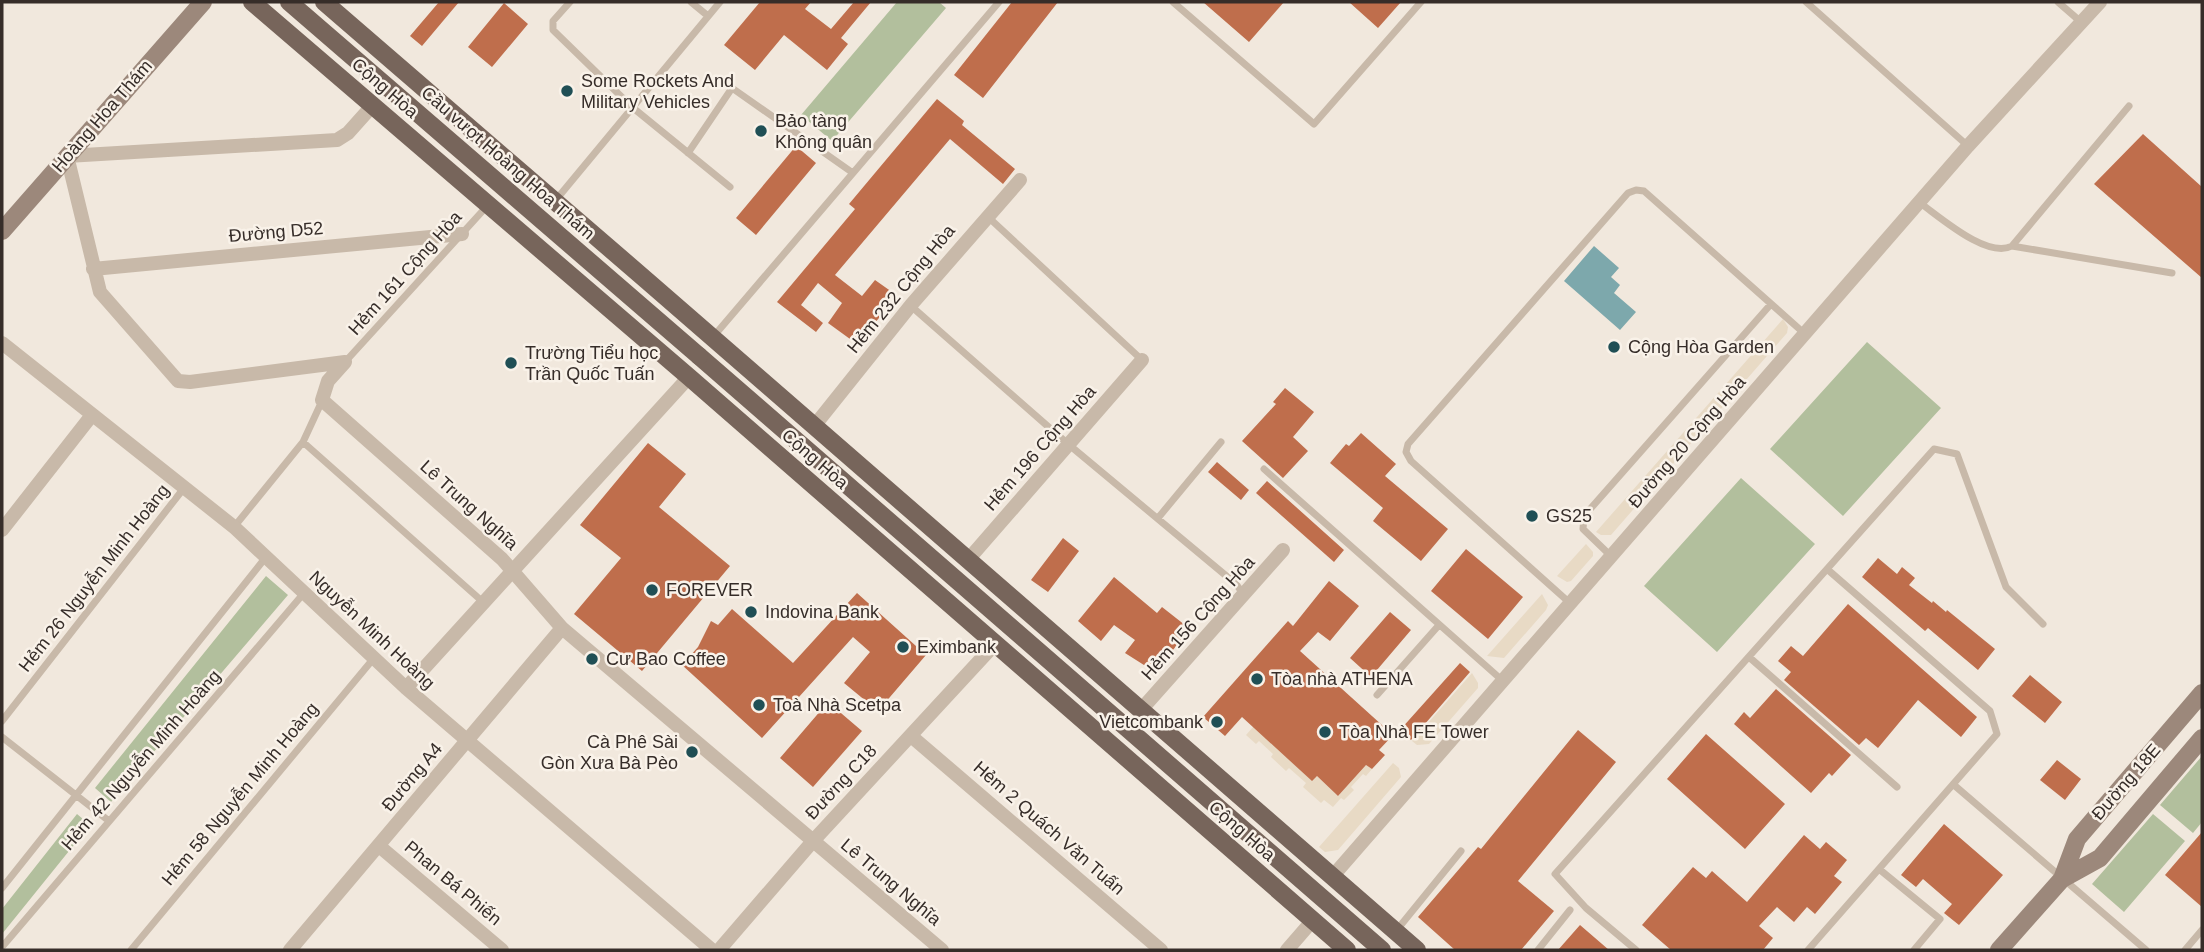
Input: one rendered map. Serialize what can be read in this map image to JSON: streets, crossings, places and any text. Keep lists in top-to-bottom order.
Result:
{
  "streets": {
    "main road": [
      "Cộng Hòa",
      "Hoàng Hoa Thám",
      "Cầu vượt Hoàng Hoa Thám",
      "Đường 18E"
    ],
    "street": [
      "Đường D52",
      "Hẻm 232 Cộng Hòa",
      "Đường 20 Cộng Hòa",
      "Hẻm 196 Cộng Hòa",
      "Lê Trung Nghĩa",
      "Hẻm 156 Cộng Hòa",
      "Nguyễn Minh Hoàng",
      "Đường A4",
      "Đường C18",
      "Hẻm 2 Quách Văn Tuấn",
      "Phan Bá Phiến"
    ],
    "lane": [
      "Hẻm 161 Cộng Hòa",
      "Hẻm 26 Nguyễn Minh Hoàng",
      "Hẻm 42 Nguyễn Minh Hoàng",
      "Hẻm 58 Nguyễn Minh Hoàng"
    ]
  },
  "crossings": [
    ["Cộng Hòa", "Cầu vượt Hoàng Hoa Thám"],
    ["Cộng Hòa", "Hẻm 161 Cộng Hòa"],
    ["Cộng Hòa", "Hẻm 232 Cộng Hòa"],
    ["Cộng Hòa", "Đường 20 Cộng Hòa"],
    ["Cộng Hòa", "Hẻm 196 Cộng Hòa"],
    ["Cộng Hòa", "Hẻm 156 Cộng Hòa"],
    ["Cộng Hòa", "Đường C18"],
    ["Đường D52", "Hẻm 161 Cộng Hòa"],
    ["Lê Trung Nghĩa", "Đường A4"],
    ["Lê Trung Nghĩa", "Đường C18"],
    ["Hẻm 26 Nguyễn Minh Hoàng", "Nguyễn Minh Hoàng"],
    ["Nguyễn Minh Hoàng", "Hẻm 42 Nguyễn Minh Hoàng"],
    ["Nguyễn Minh Hoàng", "Đường A4"],
    ["Nguyễn Minh Hoàng", "Hẻm 58 Nguyễn Minh Hoàng"],
    ["Đường A4", "Phan Bá Phiến"],
    ["Đường C18", "Hẻm 2 Quách Văn Tuấn"]
  ],
  "places": [
    "Some Rockets And Military Vehicles",
    "Bảo tàng Không quân",
    "Cộng Hòa Garden",
    "Trường Tiểu học Trần Quốc Tuấn",
    "GS25",
    "FOREVER",
    "Indovina Bank",
    "Eximbank",
    "Cư Bao Coffee",
    "Tòa nhà ATHENA",
    "Toà Nhà Scetpa",
    "Vietcombank",
    "Tòa Nhà FE Tower",
    "Cà Phê Sài Gòn Xưa Bà Pèo"
  ]
}
